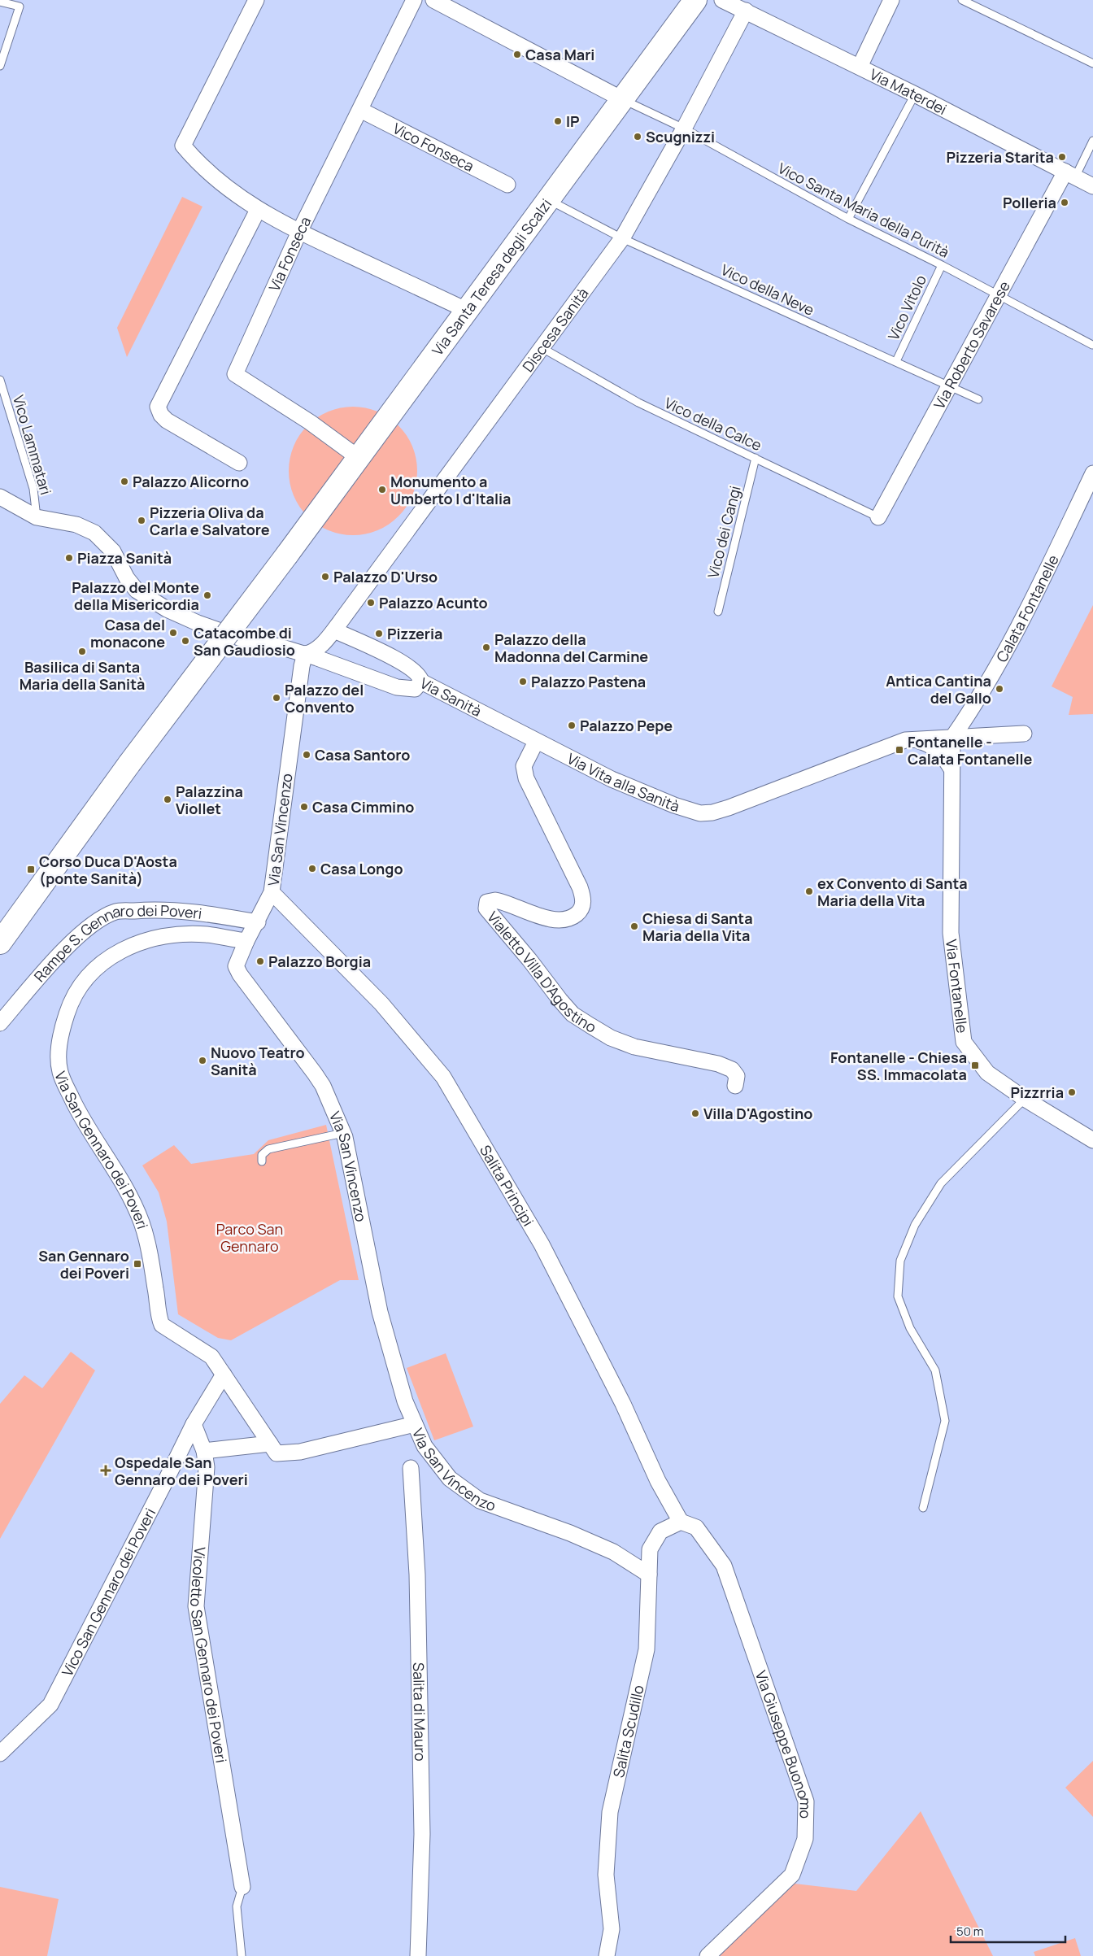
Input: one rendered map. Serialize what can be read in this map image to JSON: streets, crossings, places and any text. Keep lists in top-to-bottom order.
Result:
{
  "streets": {
    "main road": ["Via Santa Teresa degli Scalzi"],
    "street": [
      "Via Materdei",
      "Vico Fonseca",
      "Via Fonseca",
      "Discesa Sanità",
      "Via Roberto Savarese",
      "Calata Fontanelle",
      "Via Sanità",
      "Via Vita alla Sanità",
      "Via San Vincenzo",
      "Rampe S. Gennaro dei Poveri",
      "Vialetto Villa D'Agostino",
      "Via Fontanelle",
      "Via San Gennaro dei Poveri",
      "Salita Principi",
      "Vico San Gennaro dei Poveri",
      "Vicoletto San Gennaro dei Poveri",
      "Salita di Mauro",
      "Salita Scudillo",
      "Via Giuseppe Buonomo"
    ],
    "lane": [
      "Vico Santa Maria della Purità",
      "Vico della Neve",
      "Vico Vitolo",
      "Vico della Calce",
      "Vico Lammatari",
      "Vico dei Cangi"
    ]
  },
  "crossings": [
    ["Via Materdei", "Discesa Sanità"],
    ["Via Materdei", "Via Roberto Savarese"],
    ["Vico Fonseca", "Via Fonseca"],
    ["Vico Santa Maria della Purità", "Via Santa Teresa degli Scalzi"],
    ["Vico Santa Maria della Purità", "Vico Vitolo"],
    ["Vico Santa Maria della Purità", "Discesa Sanità"],
    ["Vico Santa Maria della Purità", "Via Roberto Savarese"],
    ["Via Fonseca", "Via Santa Teresa degli Scalzi"],
    ["Via Santa Teresa degli Scalzi", "Vico della Neve"],
    ["Vico della Neve", "Vico Vitolo"],
    ["Vico della Neve", "Discesa Sanità"],
    ["Vico della Neve", "Via Roberto Savarese"],
    ["Discesa Sanità", "Vico della Calce"],
    ["Via Roberto Savarese", "Vico della Calce"],
    ["Vico della Calce", "Vico dei Cangi"],
    ["Calata Fontanelle", "Via Fontanelle"],
    ["Via Sanità", "Via Vita alla Sanità"],
    ["Via Vita alla Sanità", "Vialetto Villa D'Agostino"],
    ["Via San Vincenzo", "Rampe S. Gennaro dei Poveri"],
    ["Via San Vincenzo", "Via San Gennaro dei Poveri"],
    ["Via San Vincenzo", "Salita Principi"],
    ["Via San Vincenzo", "Salita Scudillo"],
    ["Via San Gennaro dei Poveri", "Vico San Gennaro dei Poveri"],
    ["Salita Principi", "Salita Scudillo"],
    ["Salita Principi", "Via Giuseppe Buonomo"],
    ["Vico San Gennaro dei Poveri", "Vicoletto San Gennaro dei Poveri"],
    ["Salita Scudillo", "Via Giuseppe Buonomo"]
  ],
  "parks": ["Parco San Gennaro"],
  "places": {
    "other": [
      "Casa Mari",
      "IP",
      "Scugnizzi",
      "Pizzeria Starita",
      "Polleria",
      "Palazzo Alicorno",
      "Monumento a Umberto I d'Italia",
      "Pizzeria Oliva da Carla e Salvatore",
      "Piazza Sanità",
      "Palazzo D'Urso",
      "Palazzo del Monte della Misericordia",
      "Palazzo Acunto",
      "Casa del monacone",
      "Pizzeria",
      "Catacombe di San Gaudiosio",
      "Palazzo della Madonna del Carmine",
      "Basilica di Santa Maria della Sanità",
      "Palazzo Pastena",
      "Antica Cantina del Gallo",
      "Palazzo del Convento",
      "Palazzo Pepe",
      "Casa Santoro",
      "Palazzina Viollet",
      "Casa Cimmino",
      "Casa Longo",
      "ex Convento di Santa Maria della Vita",
      "Chiesa di Santa Maria della Vita",
      "Palazzo Borgia",
      "Nuovo Teatro Sanità",
      "Pizzrria",
      "Villa D'Agostino"
    ],
    "transit": [
      "Fontanelle - Calata Fontanelle",
      "Corso Duca D'Aosta (ponte Sanità)",
      "Fontanelle - Chiesa SS. Immacolata",
      "San Gennaro dei Poveri"
    ],
    "health": ["Ospedale San Gennaro dei Poveri"]
  },
  "scale_bar": "50 m"
}
